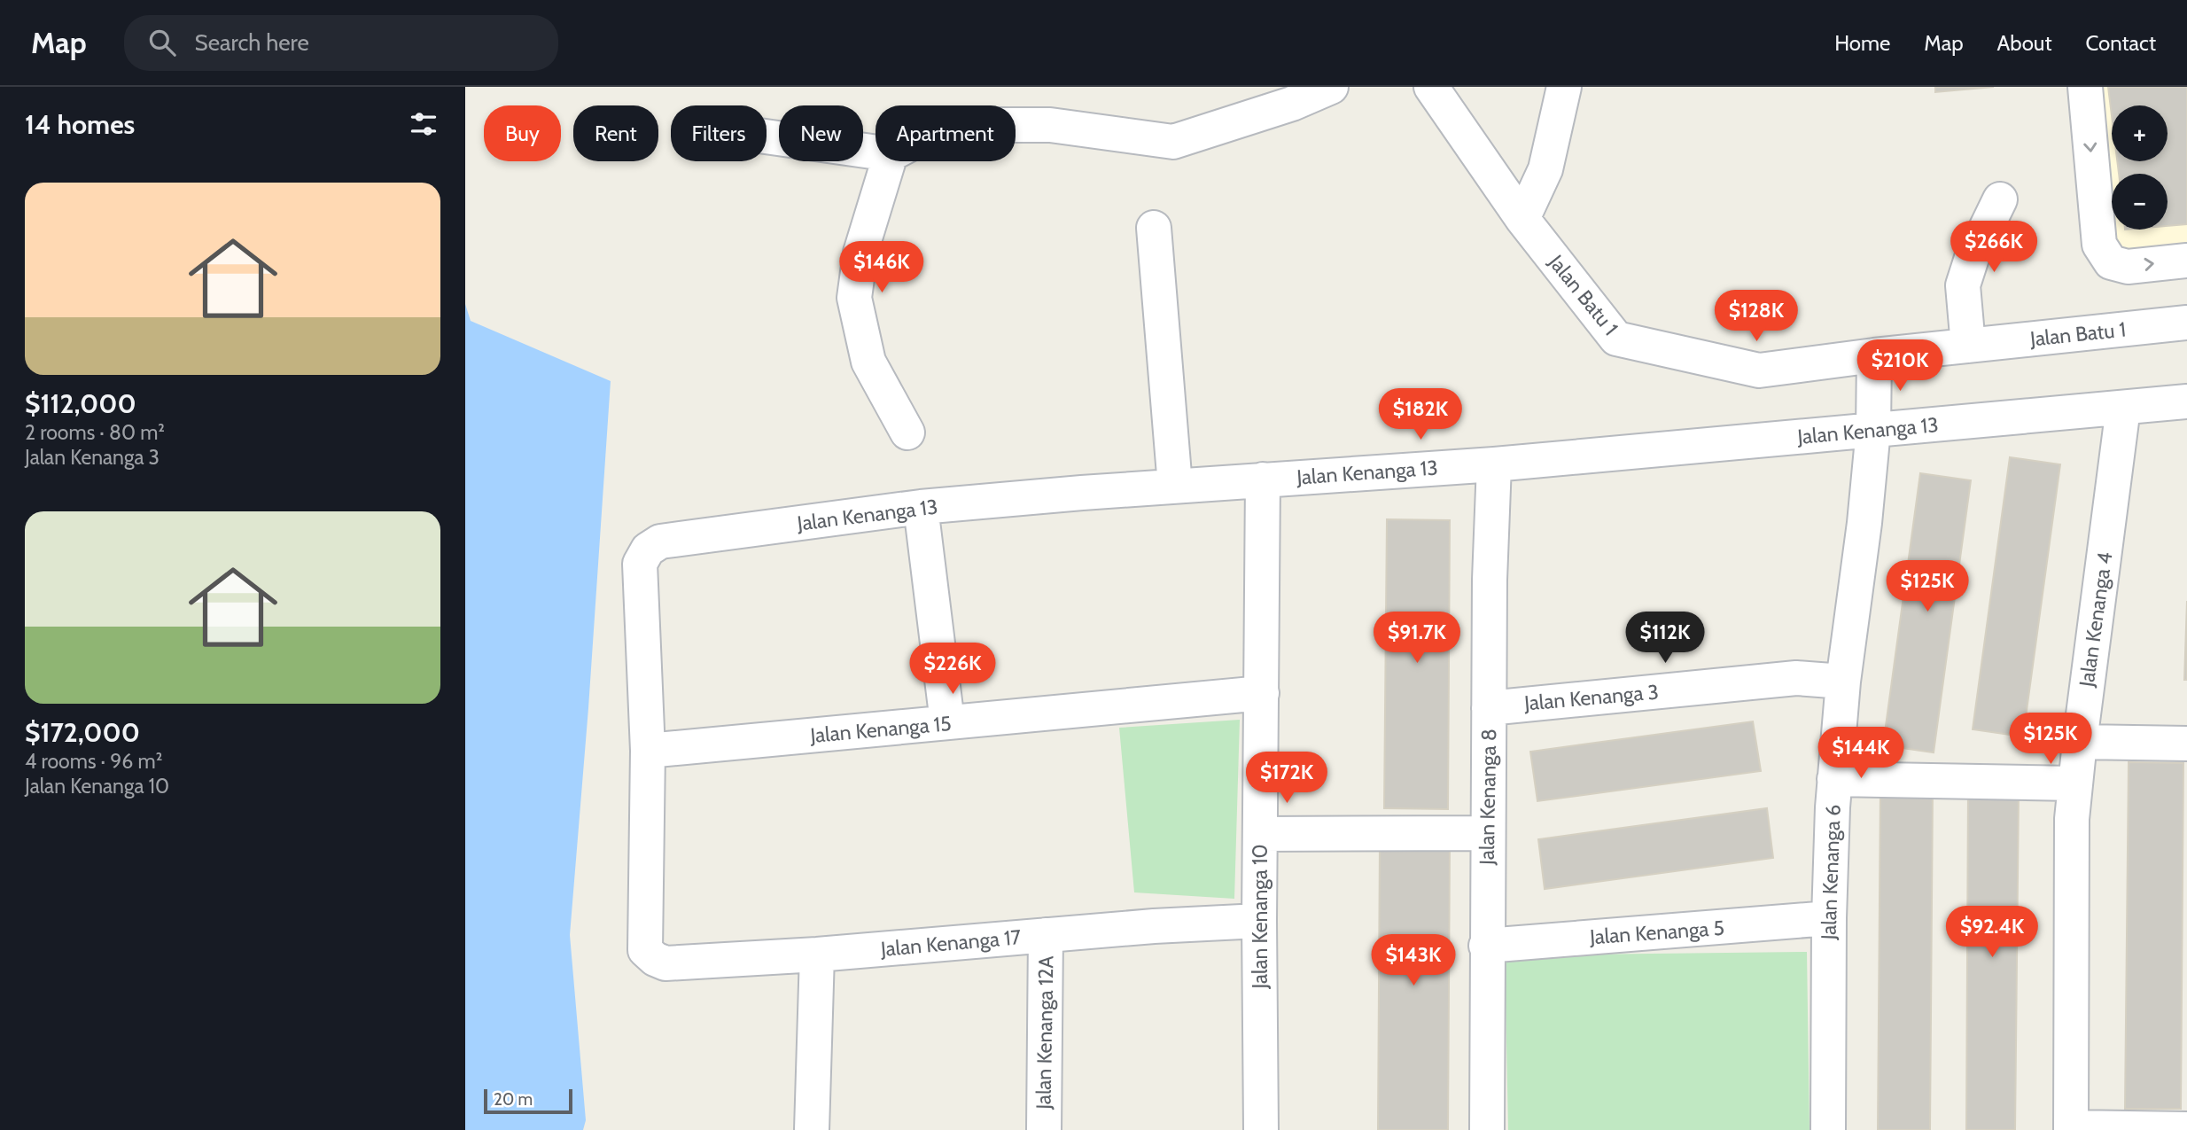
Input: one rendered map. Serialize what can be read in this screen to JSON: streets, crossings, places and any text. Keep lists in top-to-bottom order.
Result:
{
  "streets": {
    "street": [
      "Jalan Batu 1",
      "Jalan Kenanga 13",
      "Jalan Kenanga 4",
      "Jalan Kenanga 3",
      "Jalan Kenanga 15",
      "Jalan Kenanga 8",
      "Jalan Kenanga 6",
      "Jalan Kenanga 10",
      "Jalan Kenanga 5",
      "Jalan Kenanga 17",
      "Jalan Kenanga 12A"
    ]
  },
  "crossings": [
    ["Jalan Batu 1", "Jalan Kenanga 6"],
    ["Jalan Kenanga 13", "Jalan Kenanga 4"],
    ["Jalan Kenanga 13", "Jalan Kenanga 15"],
    ["Jalan Kenanga 13", "Jalan Kenanga 8"],
    ["Jalan Kenanga 13", "Jalan Kenanga 6"],
    ["Jalan Kenanga 13", "Jalan Kenanga 10"],
    ["Jalan Kenanga 13", "Jalan Kenanga 17"],
    ["Jalan Kenanga 3", "Jalan Kenanga 8"],
    ["Jalan Kenanga 3", "Jalan Kenanga 6"],
    ["Jalan Kenanga 15", "Jalan Kenanga 10"],
    ["Jalan Kenanga 15", "Jalan Kenanga 17"],
    ["Jalan Kenanga 8", "Jalan Kenanga 5"],
    ["Jalan Kenanga 6", "Jalan Kenanga 5"],
    ["Jalan Kenanga 10", "Jalan Kenanga 17"],
    ["Jalan Kenanga 17", "Jalan Kenanga 12A"]
  ],
  "scale_bar": "20 m",
  "page": {
    "header": "Map",
    "search": "Search here",
    "nav": [
      "Home",
      "Map",
      "About",
      "Contact"
    ],
    "heading": "14 homes",
    "map_buttons": ["+", "−"],
    "chip": [
      "Buy",
      "Rent",
      "Filters",
      "New",
      "Apartment"
    ],
    "list": [
      {
        "name": "$112,000",
        "note": "2 rooms · 80 m² · Jalan Kenanga 3"
      },
      {
        "name": "$172,000",
        "note": "4 rooms · 96 m² · Jalan Kenanga 10"
      }
    ],
    "price": [
      "$266K",
      "$146K",
      "$128K",
      "$210K",
      "$182K",
      "$125K",
      "$91.7K",
      "$112K",
      "$226K",
      "$125K",
      "$144K",
      "$172K",
      "$92.4K",
      "$143K"
    ],
    "scale": "20 m"
  }
}
